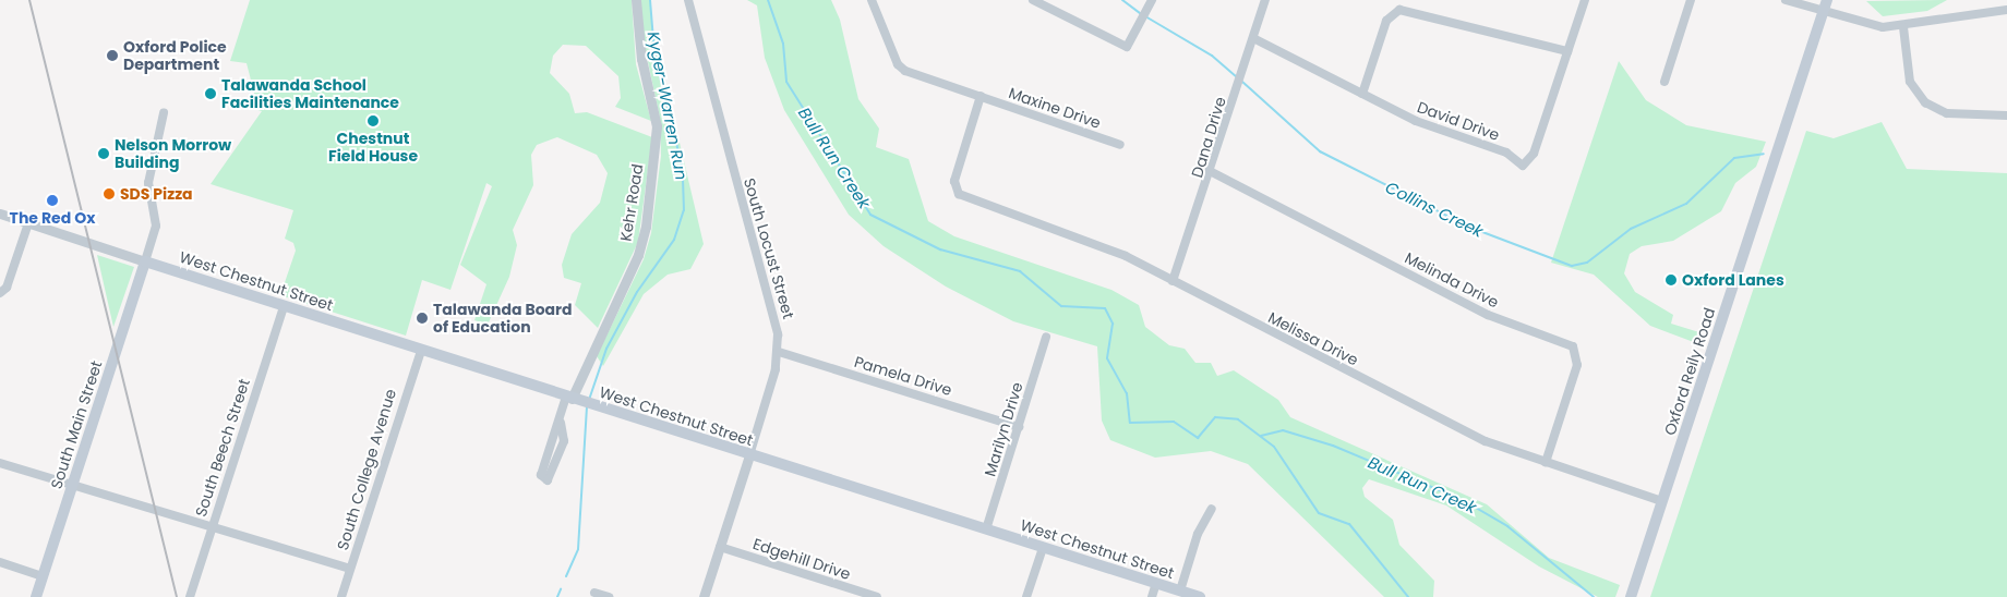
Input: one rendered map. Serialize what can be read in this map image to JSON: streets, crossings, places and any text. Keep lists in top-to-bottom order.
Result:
{
  "streets": {
    "main road": ["West Chestnut Street", "Oxford Reily Road", "South Main Street"],
    "street": [
      "Maxine Drive",
      "David Drive",
      "Dana Drive",
      "Kehr Road",
      "South Locust Street",
      "Melinda Drive",
      "Melissa Drive",
      "Pamela Drive",
      "Marilyn Drive",
      "South Beech Street",
      "South College Avenue",
      "Edgehill Drive"
    ]
  },
  "crossings": [
    ["Maxine Drive", "Melissa Drive"],
    ["David Drive", "Dana Drive"],
    ["Dana Drive", "Melinda Drive"],
    ["Dana Drive", "Melissa Drive"],
    ["Kehr Road", "West Chestnut Street"],
    ["South Locust Street", "West Chestnut Street"],
    ["South Locust Street", "Pamela Drive"],
    ["South Locust Street", "Edgehill Drive"],
    ["Melinda Drive", "Melissa Drive"],
    ["West Chestnut Street", "South Main Street"],
    ["West Chestnut Street", "Marilyn Drive"],
    ["West Chestnut Street", "South Beech Street"],
    ["West Chestnut Street", "South College Avenue"],
    ["Melissa Drive", "Oxford Reily Road"],
    ["Pamela Drive", "Marilyn Drive"]
  ],
  "water": ["Kyger-Warren Run", "Bull Run Creek", "Collins Creek"],
  "places": [
    "Oxford Police Department",
    "Talawanda School Facilities Maintenance",
    "Chestnut Field House",
    "Nelson Morrow Building",
    "SDS Pizza",
    "The Red Ox",
    "Oxford Lanes",
    "Talawanda Board of Education"
  ]
}
